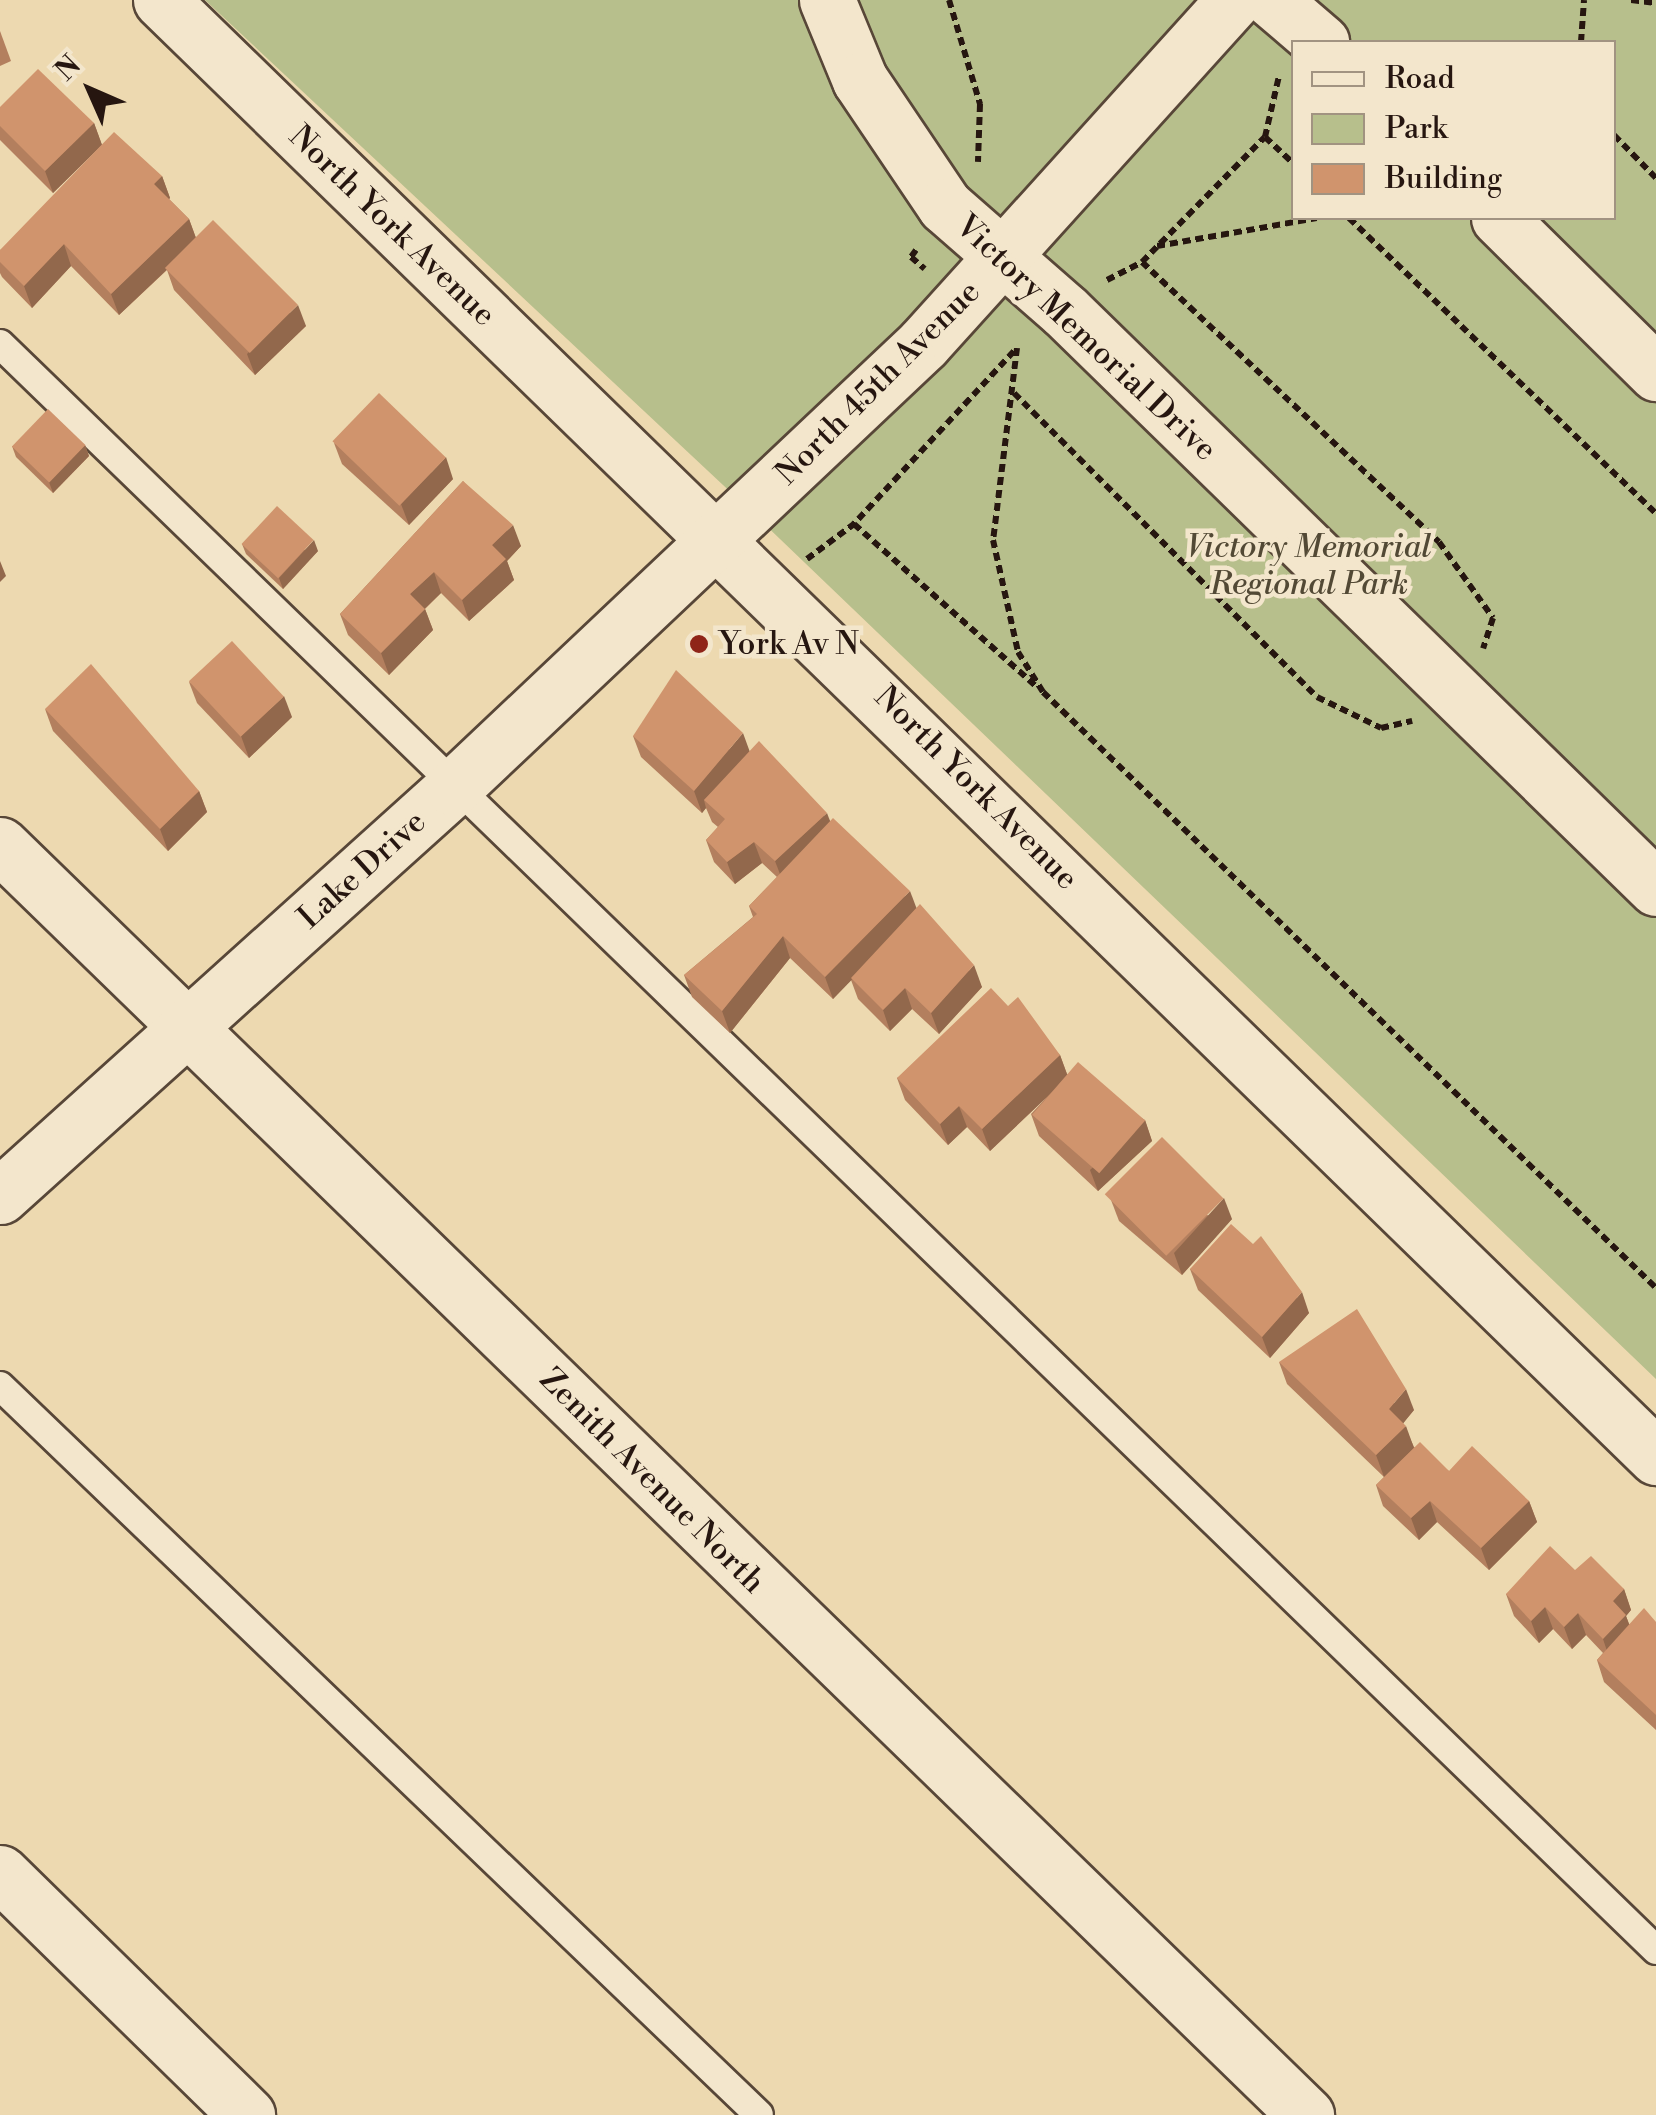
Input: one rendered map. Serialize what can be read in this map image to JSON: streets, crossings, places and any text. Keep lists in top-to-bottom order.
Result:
{
  "streets": {
    "street": [
      "North York Avenue",
      "Victory Memorial Drive",
      "North 45th Avenue",
      "Lake Drive",
      "Zenith Avenue North"
    ]
  },
  "crossings": [
    ["North York Avenue", "North 45th Avenue"],
    ["North York Avenue", "Lake Drive"],
    ["Victory Memorial Drive", "North 45th Avenue"],
    ["North 45th Avenue", "Lake Drive"],
    ["Lake Drive", "Zenith Avenue North"]
  ],
  "parks": ["Victory Memorial Regional Park"],
  "places": ["York Av N"],
  "legend": ["Road", "Park", "Building"],
  "north": "top left"
}
